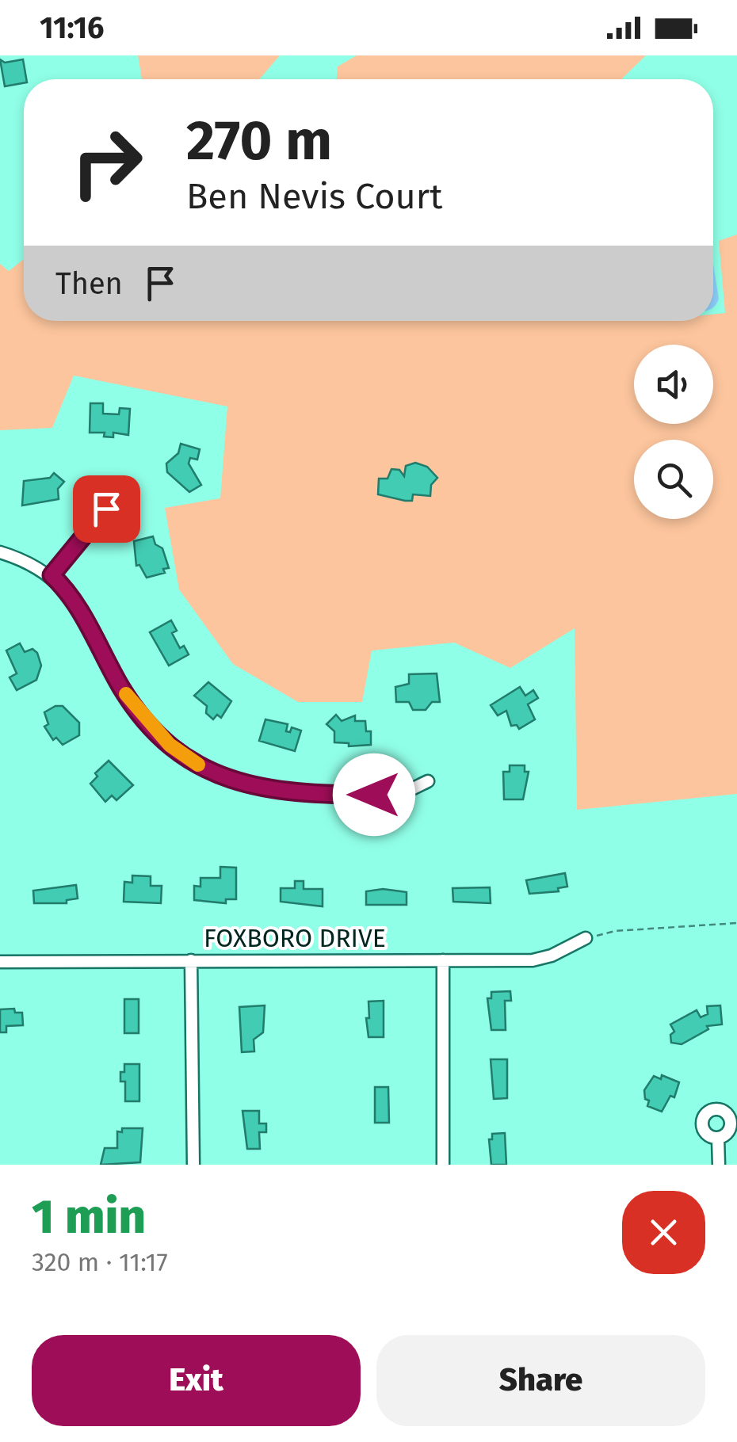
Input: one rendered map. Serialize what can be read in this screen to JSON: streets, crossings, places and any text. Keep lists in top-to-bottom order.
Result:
{
  "streets": {
    "street": ["FOXBORO DRIVE"]
  },
  "page": {
    "status": "11:16",
    "turn": ["270 m", "Ben Nevis Court"],
    "then": "Then",
    "heading": ["1 min", "320 m · 11:17"],
    "buttons": ["Exit", "Share"]
  }
}
